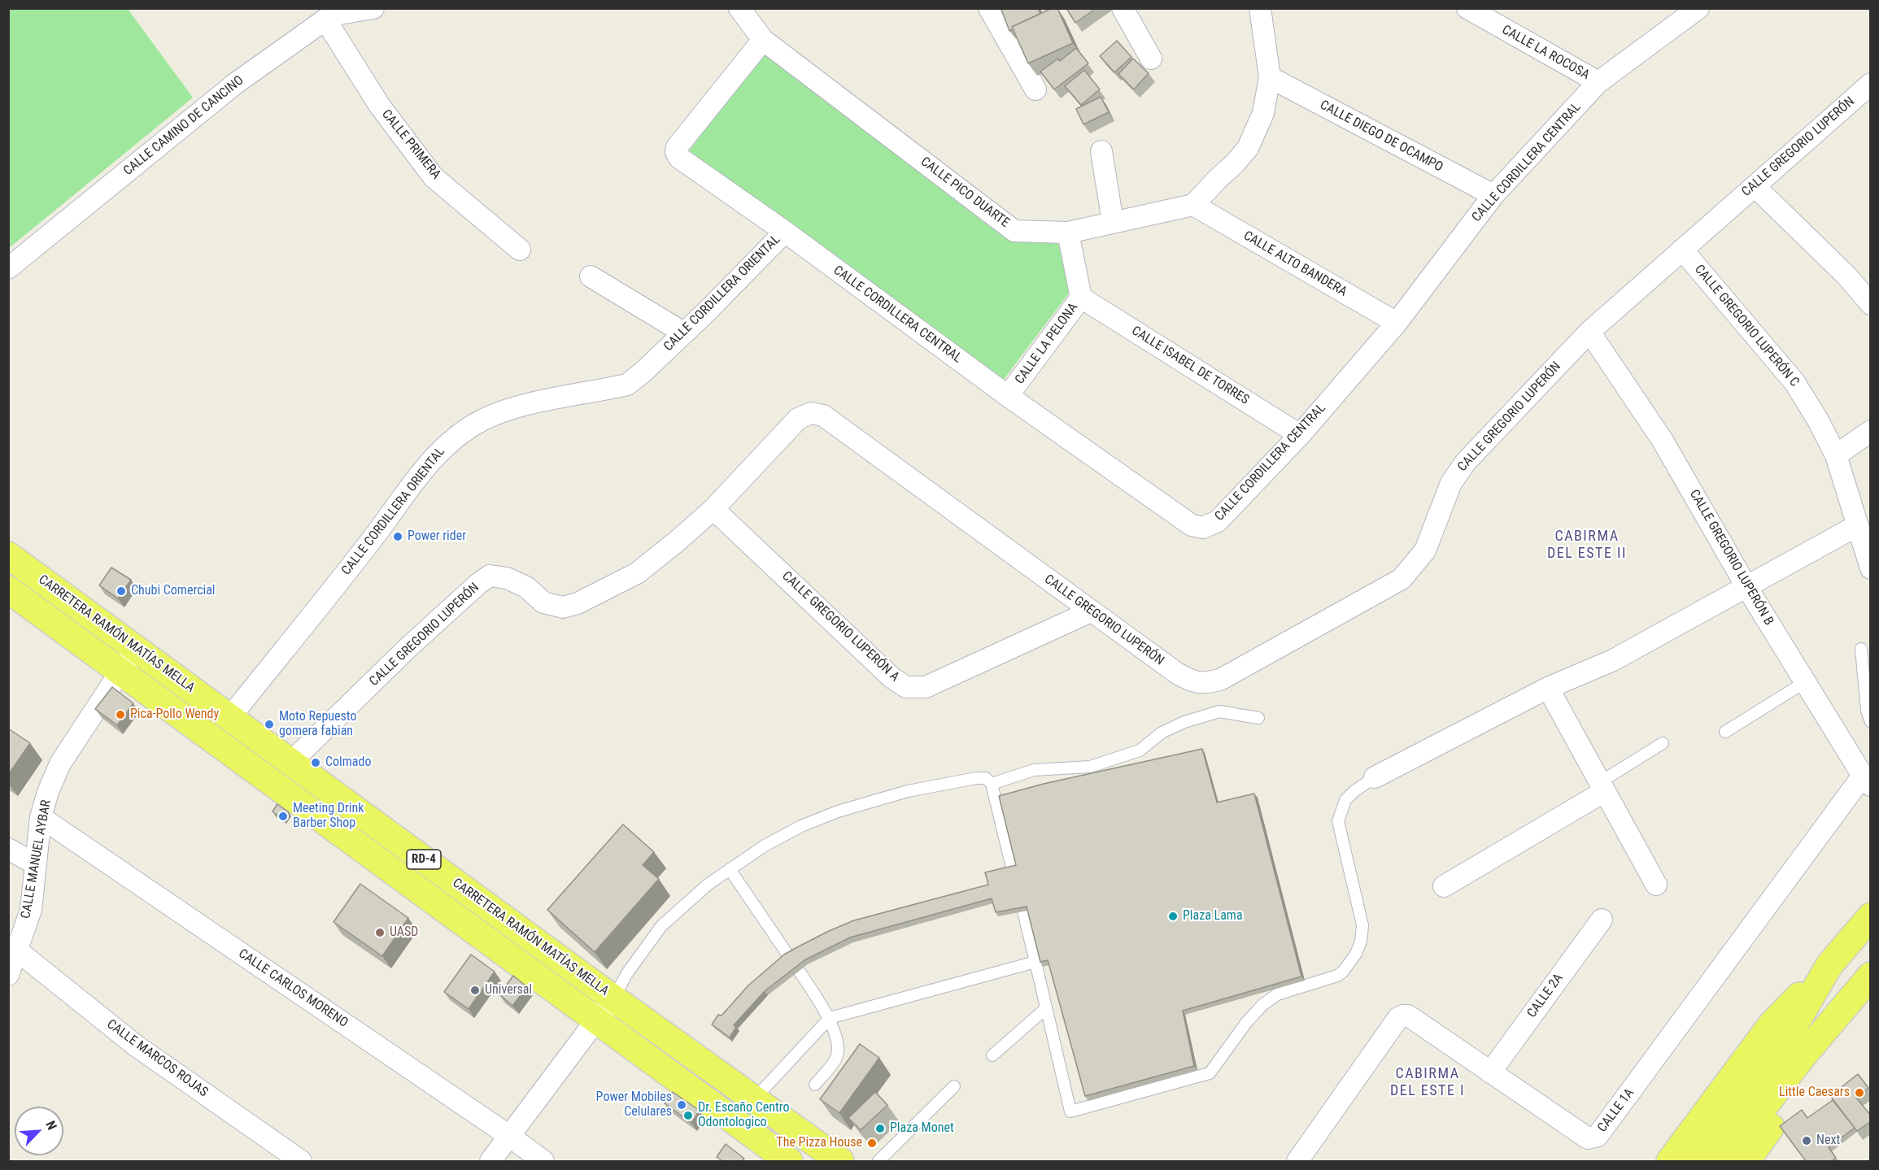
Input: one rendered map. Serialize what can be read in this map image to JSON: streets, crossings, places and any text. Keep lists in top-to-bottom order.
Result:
{
  "streets": {
    "main road": ["CARRETERA RAMÓN MATÍAS MELLA", "RD-4"],
    "street": [
      "CALLE LA ROCOSA",
      "CALLE CAMINO DE CANCINO",
      "CALLE DIEGO DE OCAMPO",
      "CALLE PRIMERA",
      "CALLE GREGORIO LUPERÓN",
      "CALLE CORDILLERA CENTRAL",
      "CALLE PICO DUARTE",
      "CALLE ALTO BANDERA",
      "CALLE CORDILLERA ORIENTAL",
      "CALLE GREGORIO LUPERÓN C",
      "CALLE LA PELONA",
      "CALLE ISABEL DE TORRES",
      "CALLE GREGORIO LUPERÓN B",
      "CALLE GREGORIO LUPERÓN A",
      "CALLE MANUEL AYBAR",
      "CALLE CARLOS MORENO",
      "CALLE 2A",
      "CALLE MARCOS ROJAS",
      "CALLE 1A"
    ]
  },
  "crossings": [
    ["CALLE LA ROCOSA", "CALLE CORDILLERA CENTRAL"],
    ["CALLE CAMINO DE CANCINO", "CALLE PRIMERA"],
    ["CALLE DIEGO DE OCAMPO", "CALLE CORDILLERA CENTRAL"],
    ["CALLE GREGORIO LUPERÓN", "CALLE GREGORIO LUPERÓN C"],
    ["CALLE GREGORIO LUPERÓN", "CALLE GREGORIO LUPERÓN B"],
    ["CALLE GREGORIO LUPERÓN", "CALLE GREGORIO LUPERÓN A"],
    ["CALLE GREGORIO LUPERÓN", "CARRETERA RAMÓN MATÍAS MELLA"],
    ["CALLE CORDILLERA CENTRAL", "CALLE PICO DUARTE"],
    ["CALLE CORDILLERA CENTRAL", "CALLE ALTO BANDERA"],
    ["CALLE CORDILLERA CENTRAL", "CALLE CORDILLERA ORIENTAL"],
    ["CALLE CORDILLERA CENTRAL", "CALLE LA PELONA"],
    ["CALLE CORDILLERA CENTRAL", "CALLE ISABEL DE TORRES"],
    ["CALLE PICO DUARTE", "CALLE ALTO BANDERA"],
    ["CALLE PICO DUARTE", "CALLE LA PELONA"],
    ["CALLE CORDILLERA ORIENTAL", "CARRETERA RAMÓN MATÍAS MELLA"],
    ["CALLE LA PELONA", "CALLE ISABEL DE TORRES"],
    ["CALLE GREGORIO LUPERÓN B", "CALLE 1A"],
    ["CARRETERA RAMÓN MATÍAS MELLA", "CALLE MANUEL AYBAR"],
    ["CALLE MANUEL AYBAR", "CALLE CARLOS MORENO"],
    ["CALLE MANUEL AYBAR", "CALLE MARCOS ROJAS"],
    ["CALLE 2A", "CALLE 1A"]
  ],
  "districts": ["CABIRMA DEL ESTE II", "CABIRMA DEL ESTE I"],
  "places": [
    "Power rider",
    "Chubi Comercial",
    "Pica-Pollo Wendy",
    "Moto Repuesto gomera fabian",
    "Colmado",
    "Meeting Drink Barber Shop",
    "Plaza Lama",
    "UASD",
    "Universal",
    "Little Caesars",
    "Power Mobiles Celulares",
    "Dr. Escaño Centro Odontologico",
    "Plaza Monet",
    "Next",
    "The Pizza House"
  ],
  "north": "top right"
}
